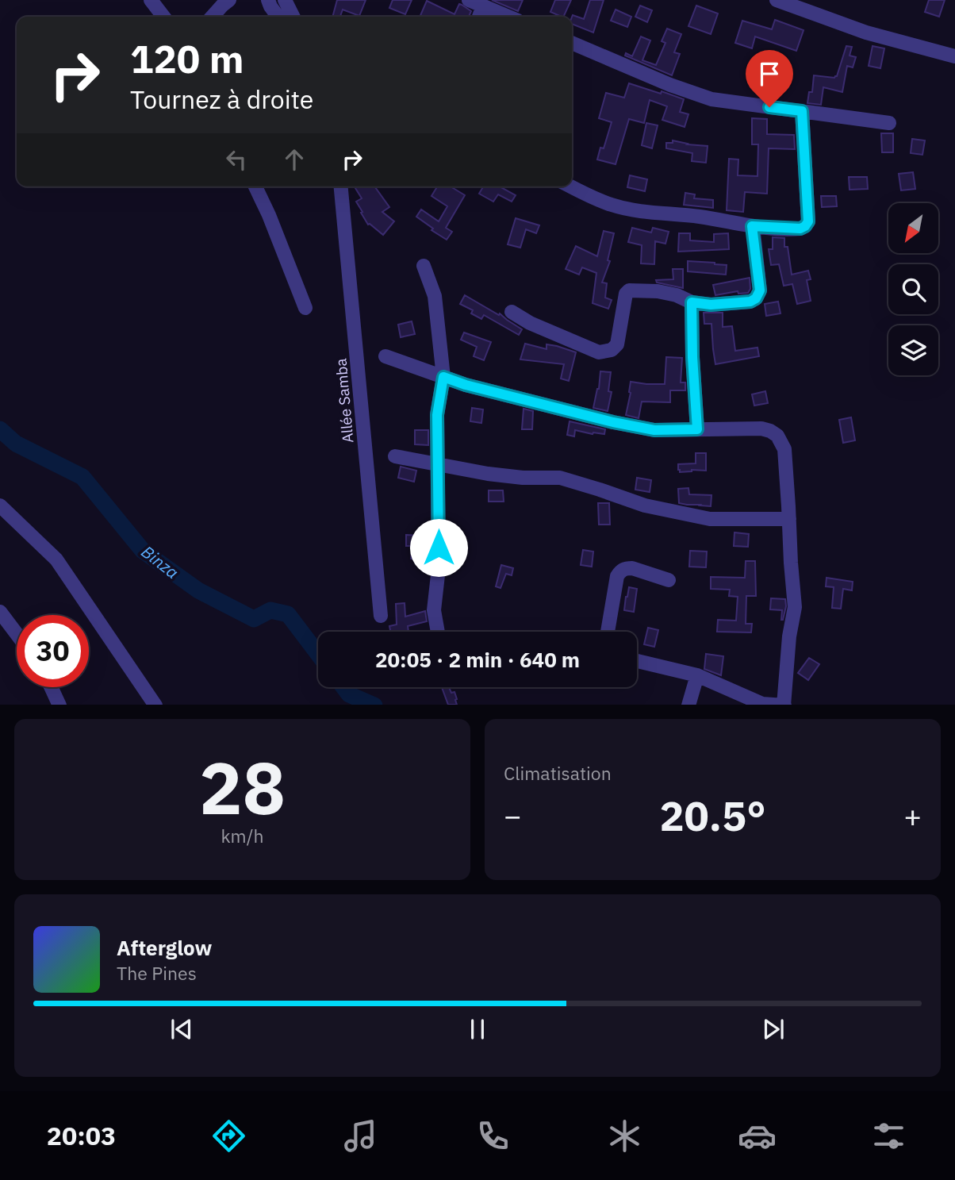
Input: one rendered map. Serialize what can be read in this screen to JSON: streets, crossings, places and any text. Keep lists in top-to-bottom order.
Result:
{
  "streets": {
    "street": ["Allée Samba"]
  },
  "water": ["Binza"],
  "north": "bottom left",
  "page": {
    "turn": ["120 m", "Tournez à droite"],
    "limit": "30",
    "trip": "20:05 · 2 min · 640 m",
    "tile": [
      ["28", "km/h"],
      "Climatisation"
    ],
    "heat": ["−", "20.5°", "+"],
    "song": ["Afterglow", "The Pines"],
    "tabs": "20:03"
  }
}
